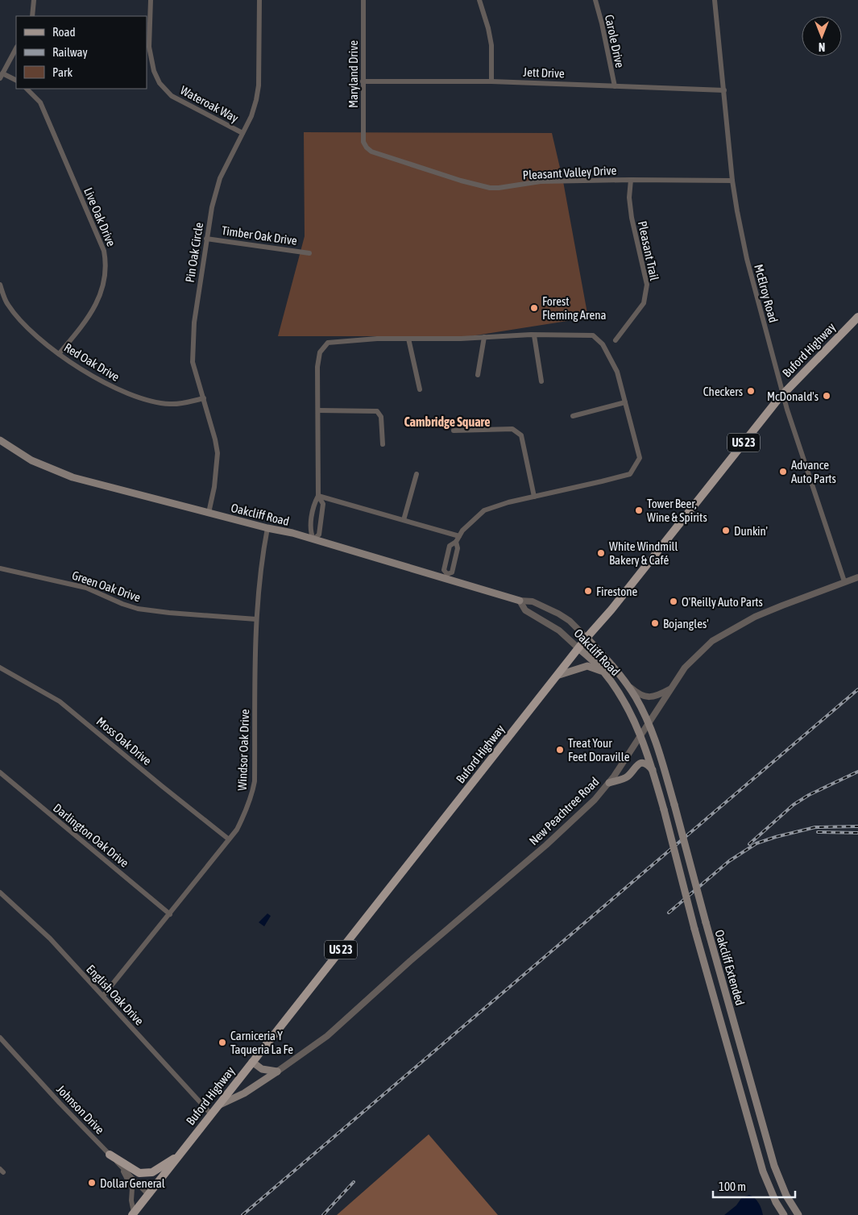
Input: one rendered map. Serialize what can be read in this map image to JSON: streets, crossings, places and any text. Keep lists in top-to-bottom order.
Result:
{
  "streets": {
    "main road": [
      "Buford Highway",
      "US 23",
      "Oakcliff Road",
      "Oakcliff Extended"
    ],
    "street": [
      "Carole Drive",
      "Jett Drive",
      "Maryland Drive",
      "Wateroak Way",
      "Pleasant Valley Drive",
      "Live Oak Drive",
      "Timber Oak Drive",
      "Pleasant Trail",
      "Pin Oak Circle",
      "McElroy Road",
      "Red Oak Drive",
      "Green Oak Drive",
      "Moss Oak Drive",
      "Windsor Oak Drive",
      "New Peachtree Road",
      "Darlington Oak Drive",
      "English Oak Drive",
      "Johnson Drive"
    ]
  },
  "crossings": [
    ["Carole Drive", "Jett Drive"],
    ["Jett Drive", "Maryland Drive"],
    ["Jett Drive", "McElroy Road"],
    ["Maryland Drive", "Pleasant Valley Drive"],
    ["Wateroak Way", "Pin Oak Circle"],
    ["Pleasant Valley Drive", "Pleasant Trail"],
    ["Pleasant Valley Drive", "McElroy Road"],
    ["Live Oak Drive", "Red Oak Drive"],
    ["Timber Oak Drive", "Pin Oak Circle"],
    ["Pin Oak Circle", "Red Oak Drive"],
    ["Pin Oak Circle", "Oakcliff Road"],
    ["McElroy Road", "Buford Highway"],
    ["McElroy Road", "New Peachtree Road"],
    ["Buford Highway", "Oakcliff Road"],
    ["Buford Highway", "English Oak Drive"],
    ["Buford Highway", "Johnson Drive"],
    ["Oakcliff Road", "Windsor Oak Drive"],
    ["Oakcliff Road", "New Peachtree Road"],
    ["Oakcliff Road", "Oakcliff Extended"],
    ["Green Oak Drive", "Windsor Oak Drive"],
    ["Moss Oak Drive", "Windsor Oak Drive"],
    ["Windsor Oak Drive", "Darlington Oak Drive"],
    ["Windsor Oak Drive", "English Oak Drive"],
    ["New Peachtree Road", "Oakcliff Extended"]
  ],
  "districts": ["Cambridge Square"],
  "places": [
    "Forest Fleming Arena",
    "Checkers",
    "McDonald's",
    "Advance Auto Parts",
    "Tower Beer, Wine & Spirits",
    "Dunkin'",
    "White Windmill Bakery & Café",
    "Firestone",
    "O'Reilly Auto Parts",
    "Bojangles'",
    "Treat Your Feet Doraville",
    "Carniceria Y Taqueria La Fe",
    "Dollar General"
  ],
  "legend": ["Road", "Railway", "Park"],
  "scale_bar": "100 m",
  "north": "bottom"
}
